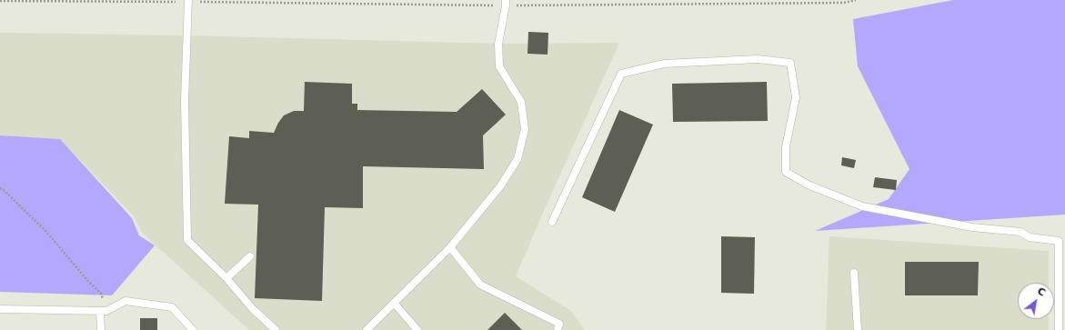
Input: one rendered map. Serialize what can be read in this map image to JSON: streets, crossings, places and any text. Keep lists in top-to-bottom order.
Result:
{
  "north": "top right"
}
